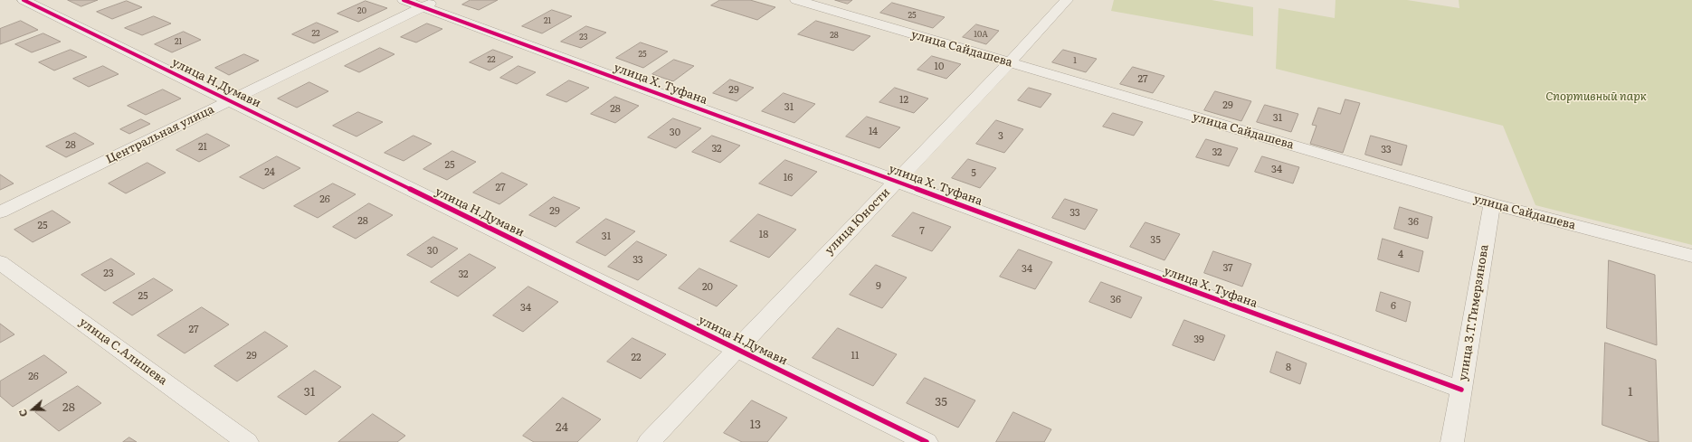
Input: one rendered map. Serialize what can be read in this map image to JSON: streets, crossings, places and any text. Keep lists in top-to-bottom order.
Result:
{
  "streets": {
    "street": [
      "улица Сайдашева",
      "улица Н.Думави",
      "улица Х. Туфана",
      "Центральная улица",
      "улица Юности",
      "улица З.Т.Тимерзянова",
      "улица С.Алишева"
    ]
  },
  "crossings": [
    ["улица Сайдашева", "улица Юности"],
    ["улица Сайдашева", "улица З.Т.Тимерзянова"],
    ["улица Н.Думави", "Центральная улица"],
    ["улица Н.Думави", "улица Юности"],
    ["улица Х. Туфана", "Центральная улица"],
    ["улица Х. Туфана", "улица Юности"],
    ["улица Х. Туфана", "улица З.Т.Тимерзянова"]
  ],
  "parks": ["Спортивный парк"],
  "house_numbers": [
    "20",
    "25",
    "21",
    "22",
    "10А",
    "28",
    "23",
    "21",
    "25",
    "22",
    "1",
    "10",
    "27",
    "29",
    "12",
    "29",
    "31",
    "28",
    "31",
    "14",
    "30",
    "3",
    "28",
    "21",
    "32",
    "33",
    "32",
    "25",
    "34",
    "24",
    "5",
    "16",
    "27",
    "26",
    "29",
    "33",
    "28",
    "36",
    "25",
    "7",
    "18",
    "31",
    "35",
    "30",
    "4",
    "33",
    "37",
    "34",
    "23",
    "32",
    "9",
    "20",
    "25",
    "36",
    "6",
    "34",
    "27",
    "39",
    "29",
    "11",
    "22",
    "8",
    "26",
    "31",
    "1",
    "35",
    "28",
    "13",
    "24"
  ],
  "north": "left"
}
